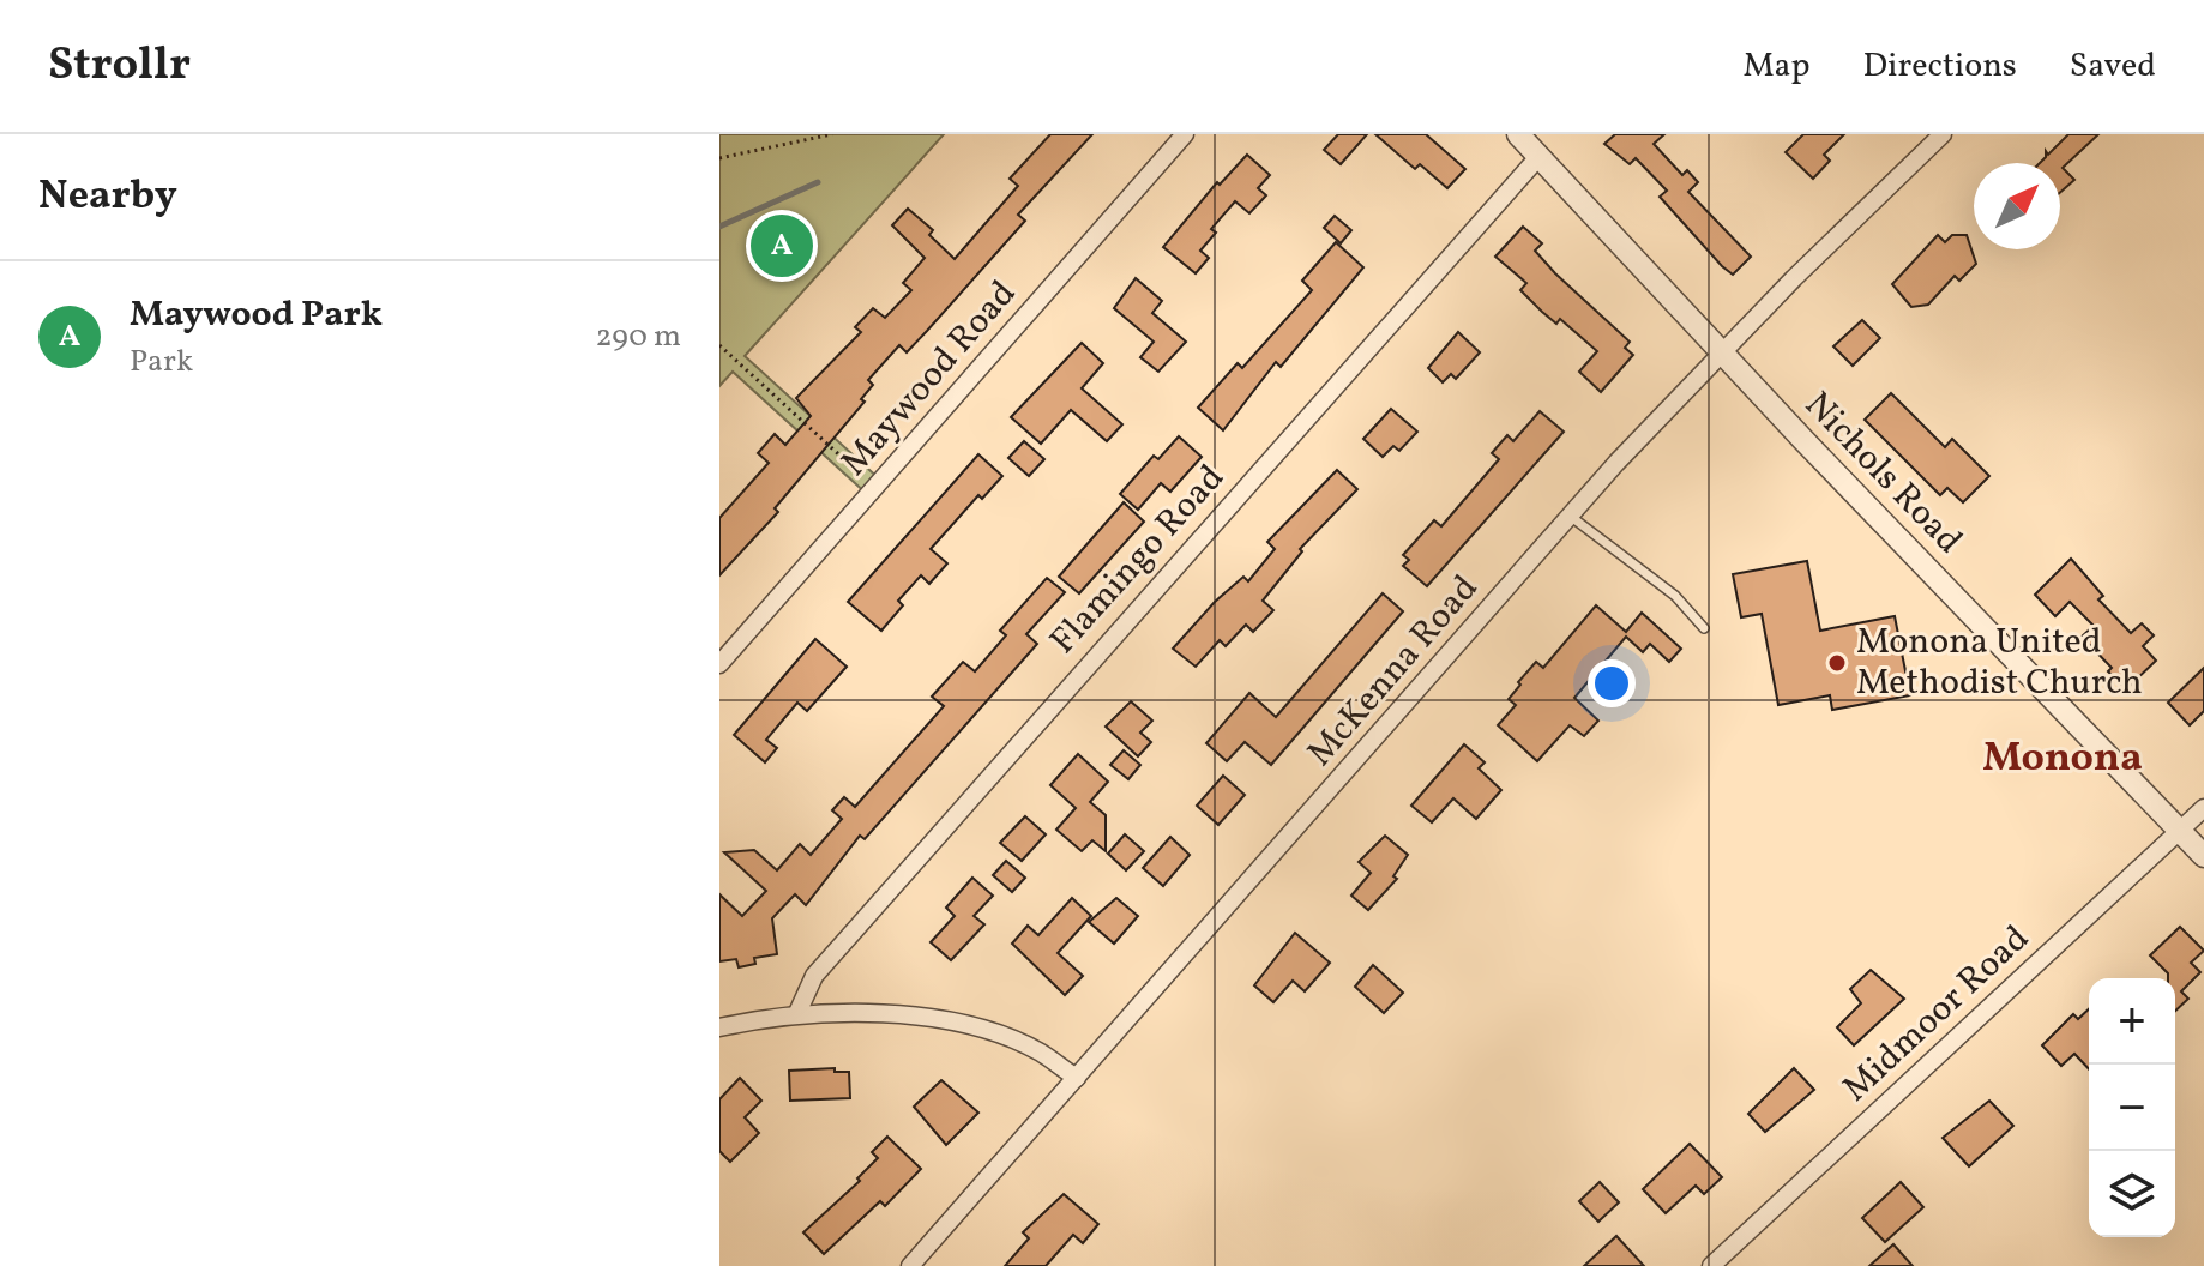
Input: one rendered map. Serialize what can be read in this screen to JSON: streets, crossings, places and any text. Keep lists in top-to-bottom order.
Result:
{
  "streets": {
    "street": [
      "Maywood Road",
      "Nichols Road",
      "Flamingo Road",
      "McKenna Road",
      "Midmoor Road"
    ]
  },
  "crossings": [
    ["Nichols Road", "Flamingo Road"],
    ["Nichols Road", "McKenna Road"],
    ["Nichols Road", "Midmoor Road"]
  ],
  "districts": ["Monona"],
  "places": ["Monona United Methodist Church"],
  "north": "top right",
  "page": {
    "header": "Strollr",
    "nav": ["Map", "Directions", "Saved"],
    "heading": "Nearby",
    "pins": "A",
    "list": [
      {
        "mark": "A",
        "name": "Maywood Park",
        "note": "Park",
        "value": "290 m"
      }
    ],
    "map_buttons": ["+", "−"]
  }
}
